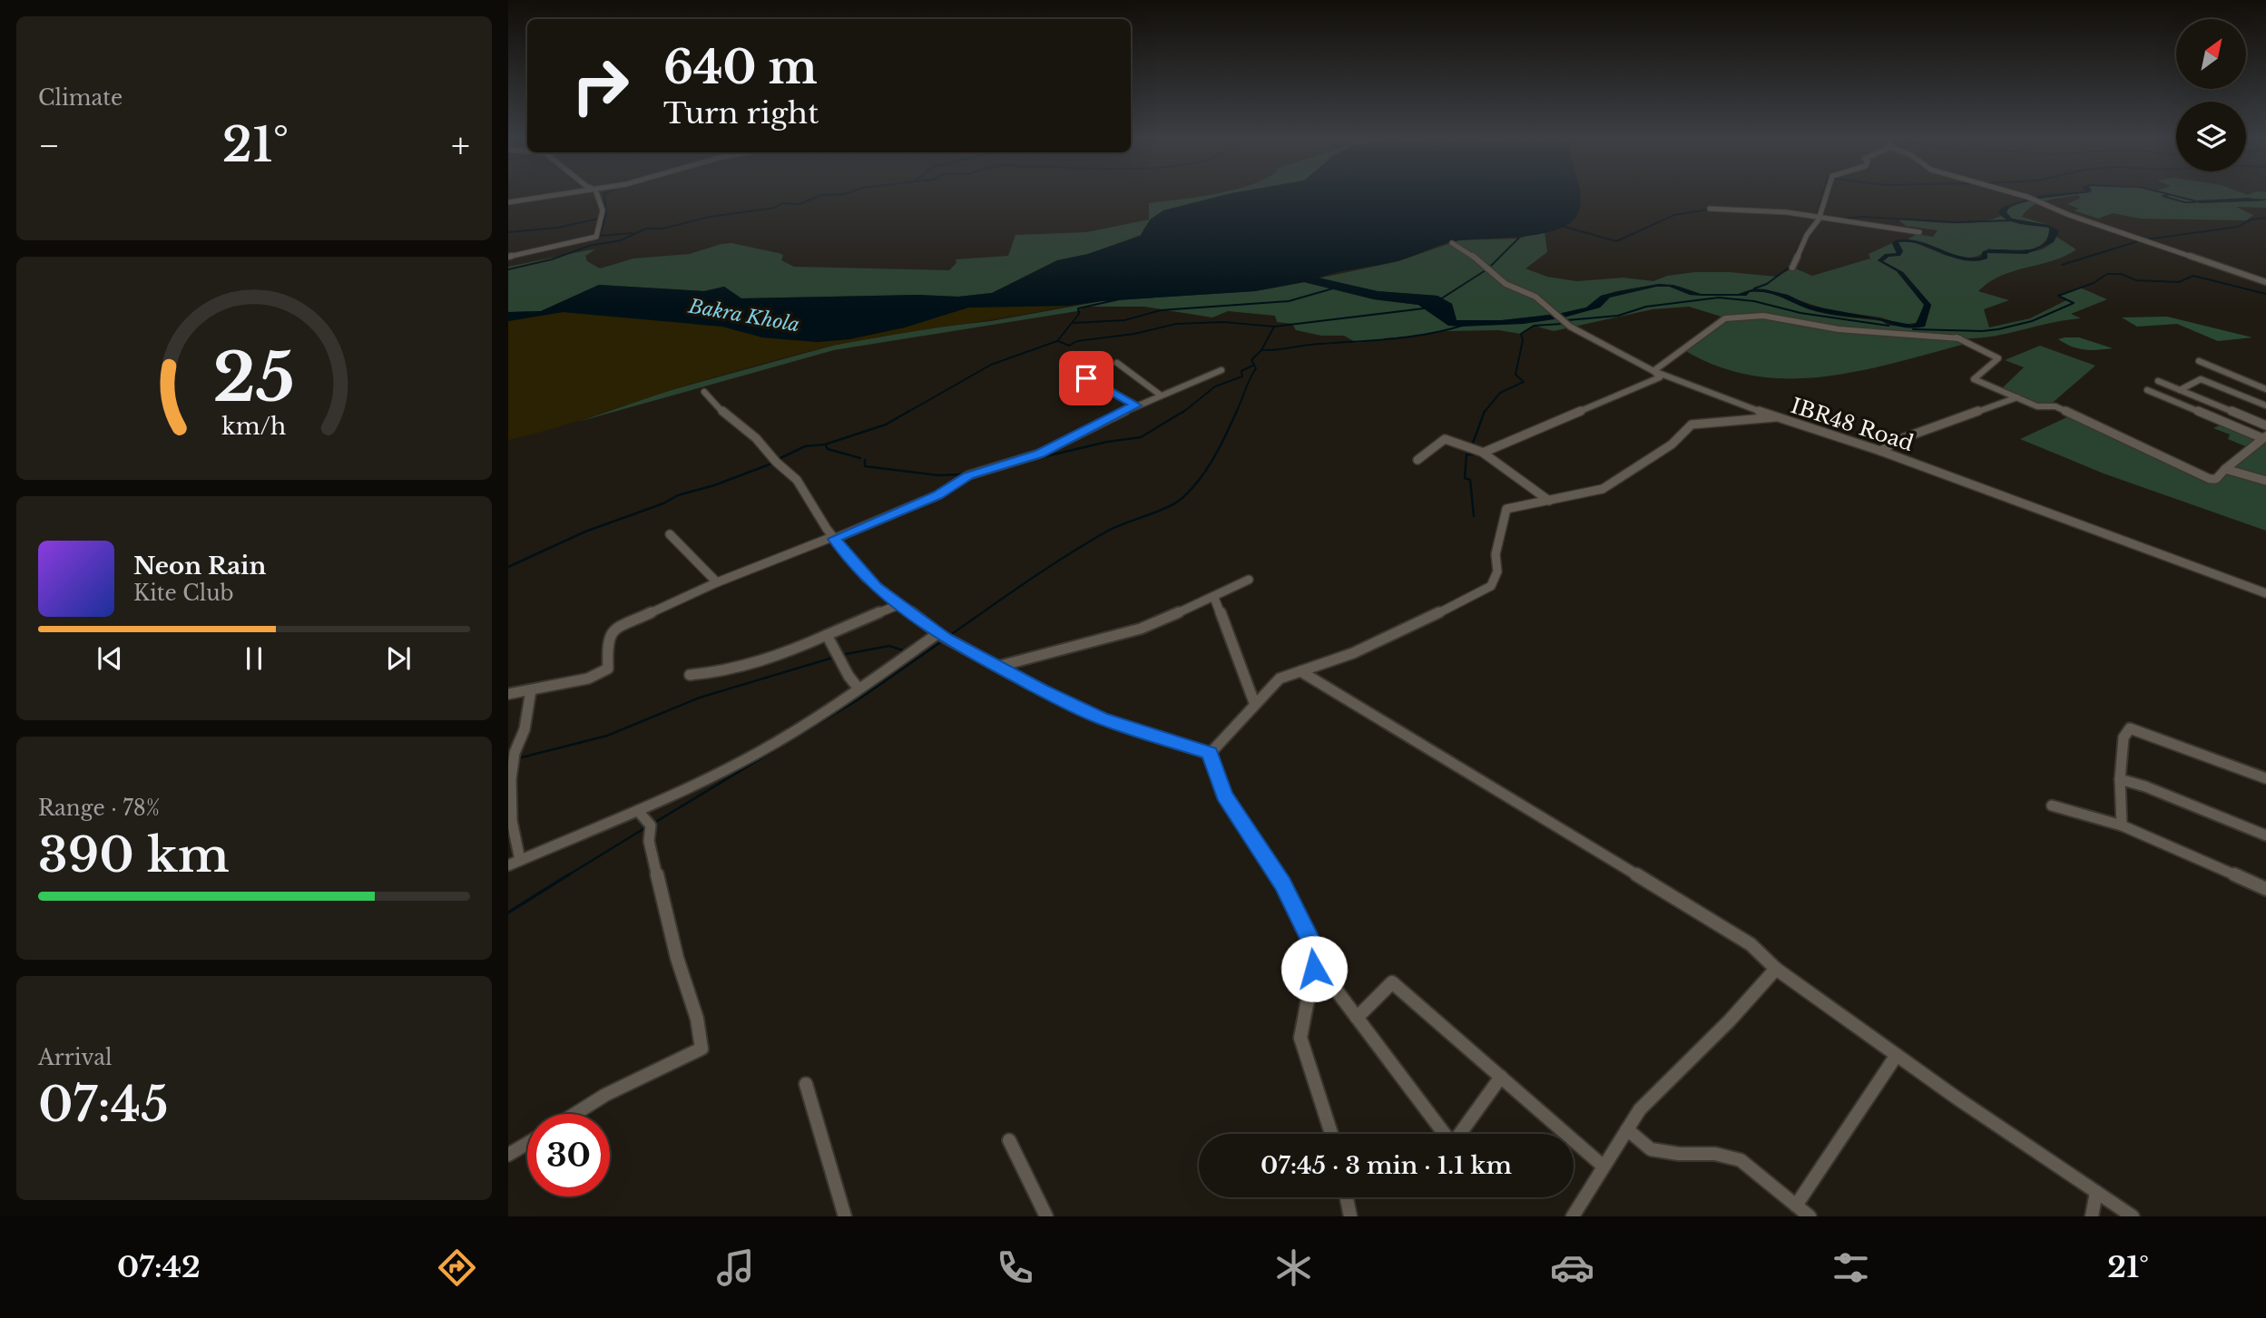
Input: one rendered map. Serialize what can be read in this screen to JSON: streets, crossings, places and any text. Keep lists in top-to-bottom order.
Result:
{
  "streets": {
    "street": ["IBR48 Road"]
  },
  "water": ["Bakra Khola"],
  "north": "top right",
  "page": {
    "tile": [
      "Climate",
      ["Range · 78%", "390 km"],
      ["Arrival", "07:45"]
    ],
    "turn": ["640 m", "Turn right"],
    "heat": ["−", "21°", "+"],
    "song": ["Neon Rain", "Kite Club"],
    "limit": "30",
    "trip": "07:45 · 3 min · 1.1 km",
    "tabs": ["07:42", "21°"],
    "gauge": ["25", "km/h"]
  }
}
